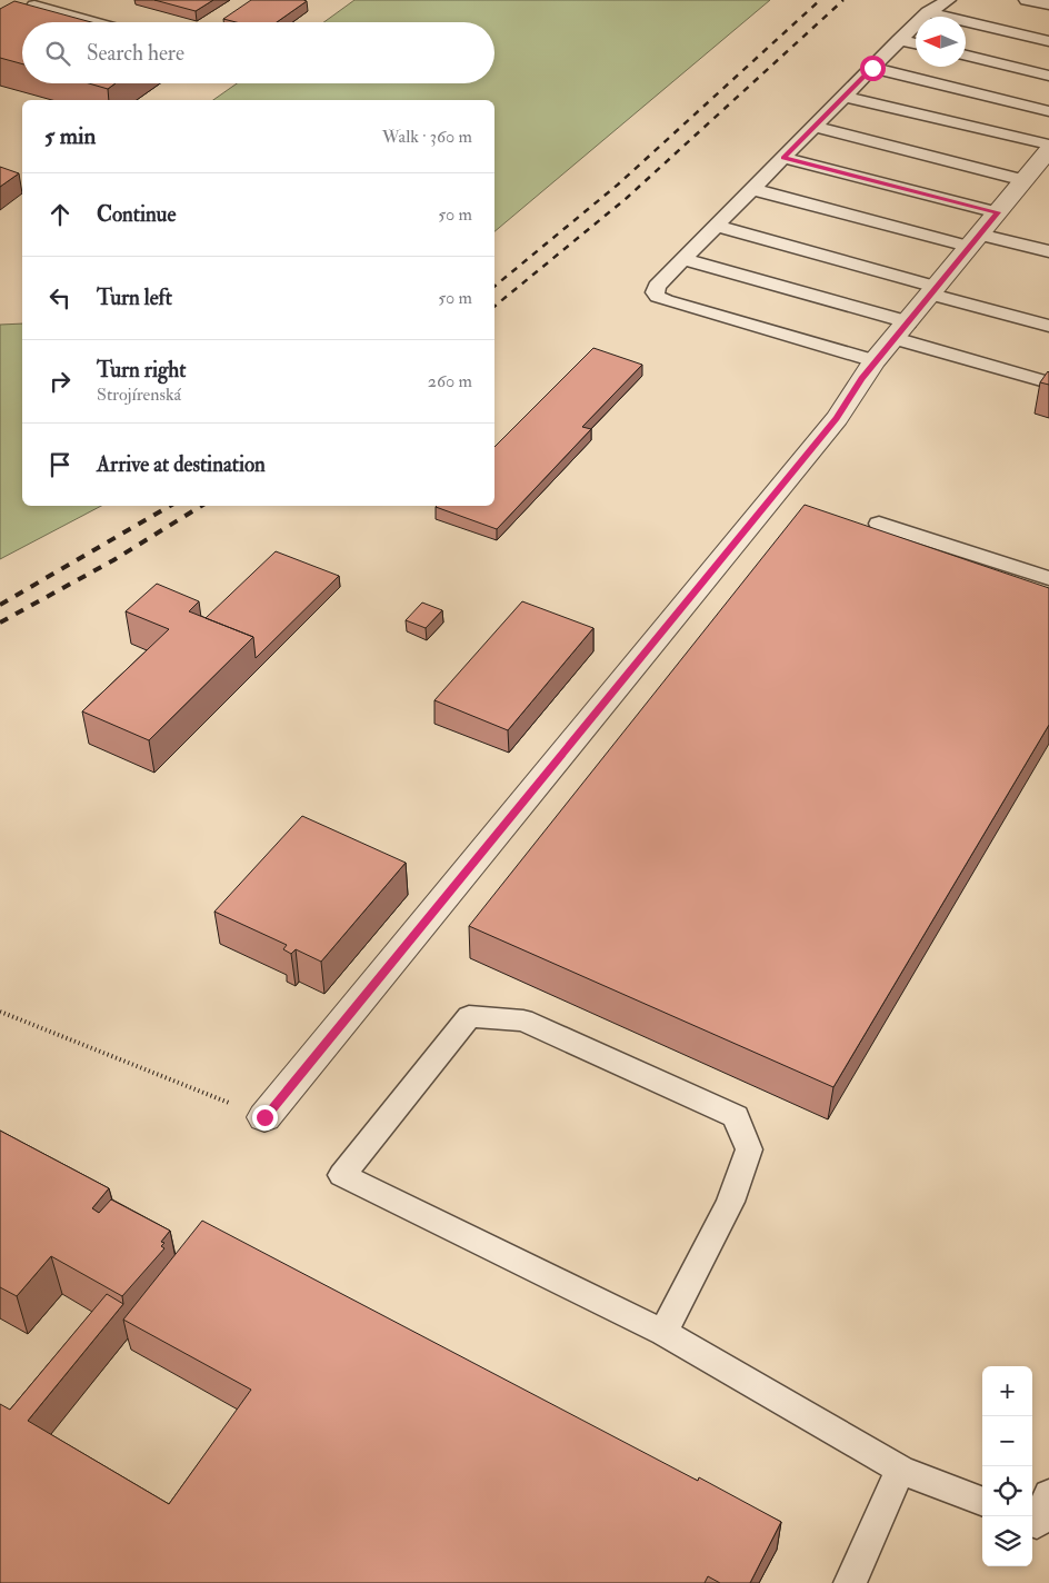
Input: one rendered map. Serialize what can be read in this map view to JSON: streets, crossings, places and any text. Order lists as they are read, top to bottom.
{
  "north": "left",
  "page": {
    "search": "Search here",
    "heading": ["5 min", "Walk · 360 m"],
    "list": [
      ["Continue", "50 m"],
      ["Turn left", "50 m"],
      ["Turn right", "Strojírenská", "260 m"],
      "Arrive at destination"
    ],
    "map_buttons": ["+", "−"]
  }
}
